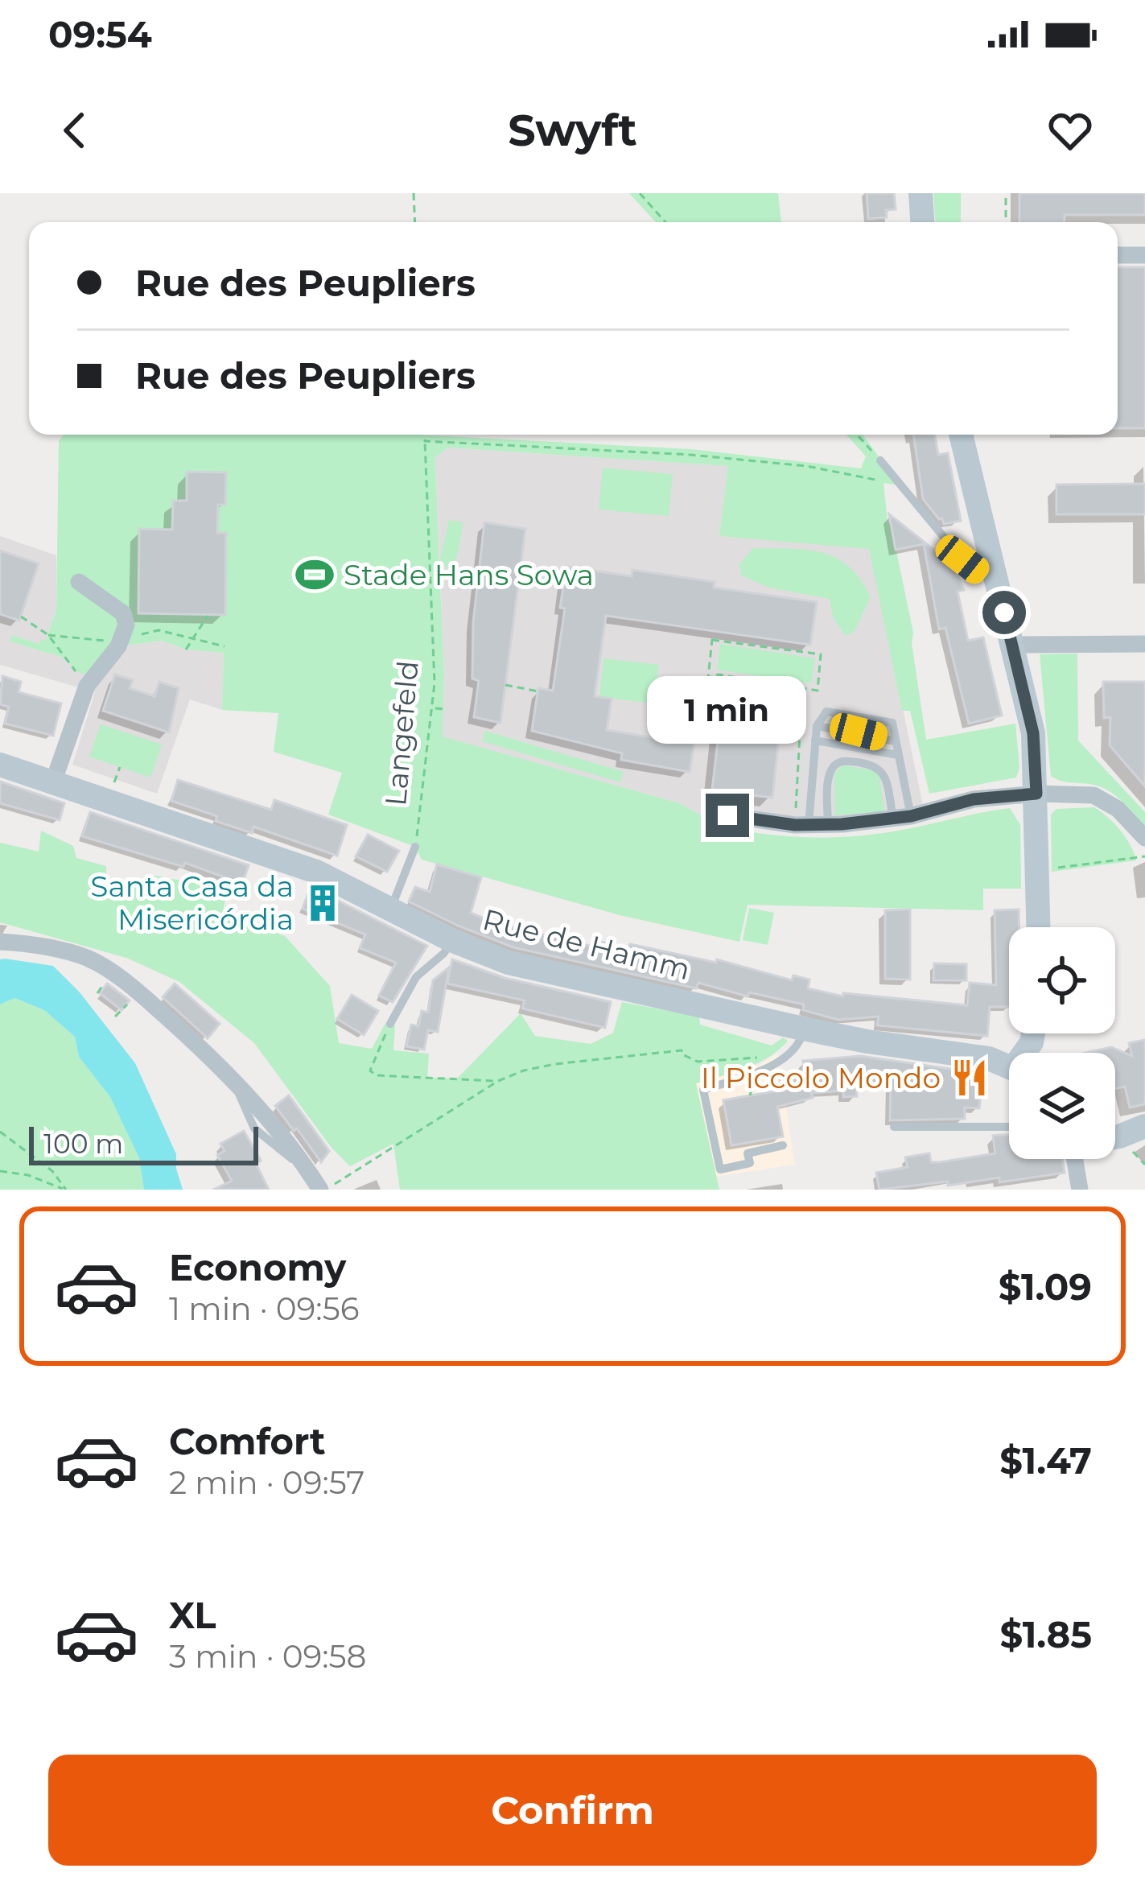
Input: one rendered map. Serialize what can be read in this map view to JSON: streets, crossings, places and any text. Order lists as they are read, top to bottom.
{
  "streets": {
    "main road": ["Rue de Hamm"],
    "lane": ["Langefeld"]
  },
  "crossings": [
    ["Langefeld", "Rue de Hamm"]
  ],
  "places": {
    "sports": ["Stade Hans Sowa"],
    "building": ["Santa Casa da Misericórdia"],
    "restaurant": ["Il Piccolo Mondo"]
  },
  "scale_bar": "100 m",
  "page": {
    "status": "09:54",
    "header": "Swyft",
    "banner": ["Rue des Peupliers", "Rue des Peupliers"],
    "bubble": "1 min",
    "scale": "100 m",
    "list": [
      {
        "name": "Economy",
        "note": "1 min · 09:56",
        "value": "$1.09"
      },
      {
        "name": "Comfort",
        "note": "2 min · 09:57",
        "value": "$1.47"
      },
      {
        "name": "XL",
        "note": "3 min · 09:58",
        "value": "$1.85"
      }
    ],
    "buttons": "Confirm"
  }
}
